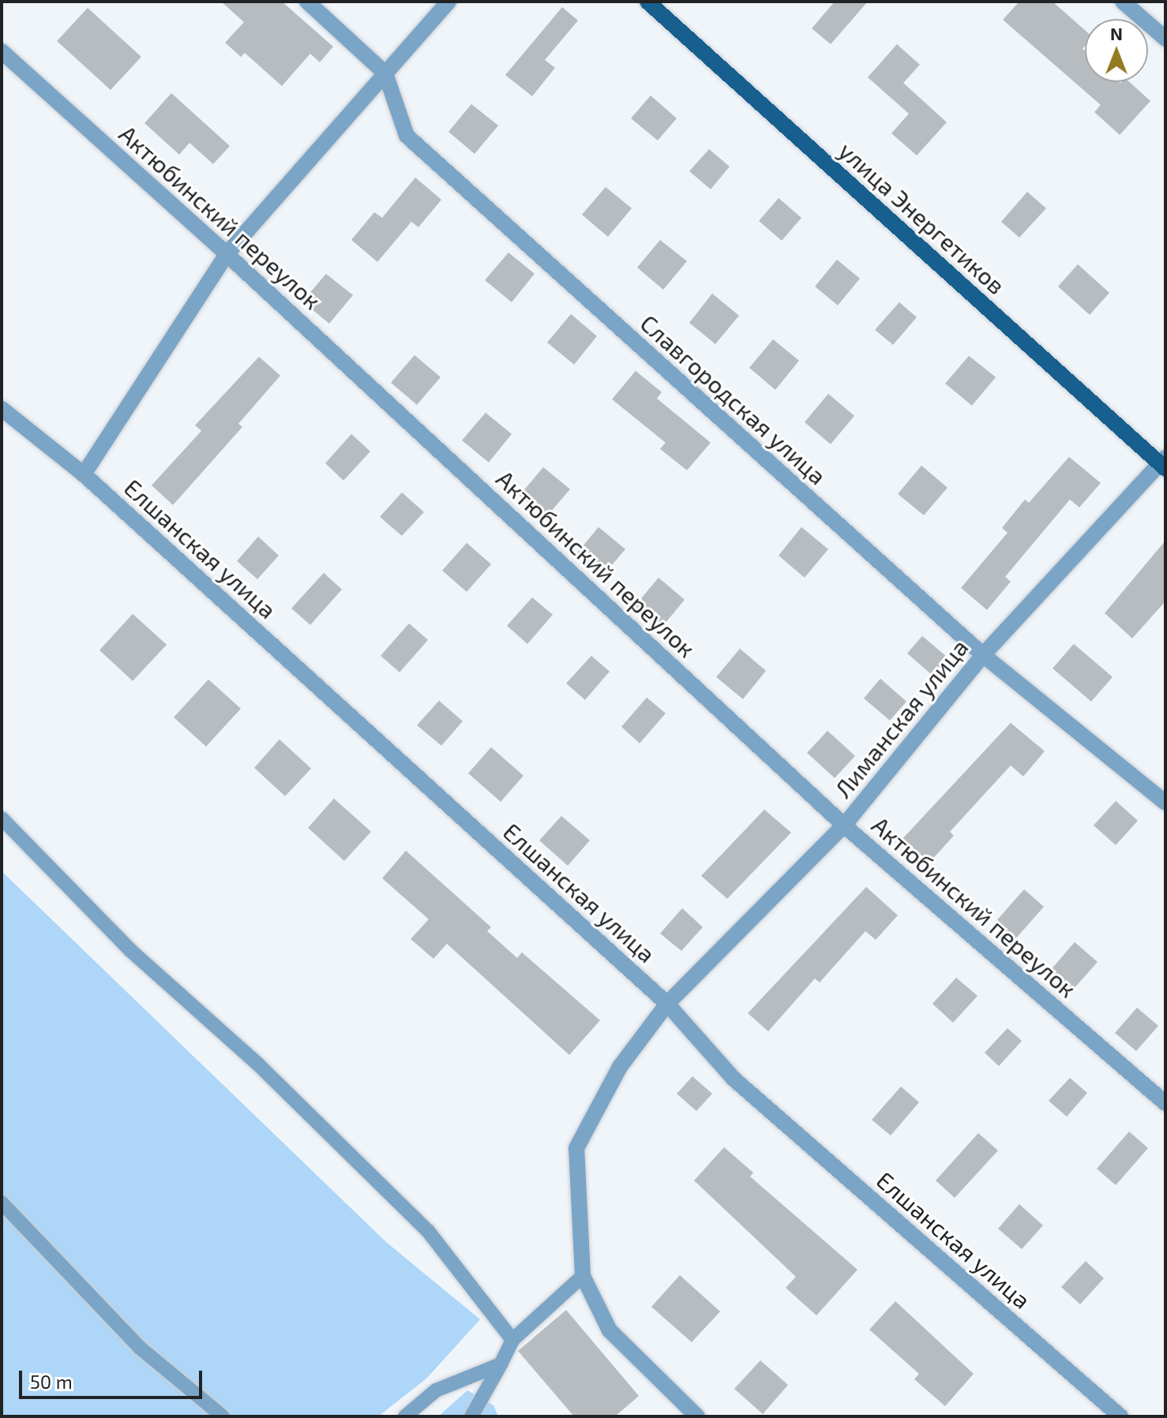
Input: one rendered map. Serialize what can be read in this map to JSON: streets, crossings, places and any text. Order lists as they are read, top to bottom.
{
  "streets": {
    "main road": ["улица Энергетиков"],
    "street": [
      "Актюбинский переулок",
      "Славгородская улица",
      "Елшанская улица",
      "Лиманская улица"
    ]
  },
  "crossings": [
    ["Актюбинский переулок", "Лиманская улица"],
    ["улица Энергетиков", "Лиманская улица"],
    ["Славгородская улица", "Лиманская улица"],
    ["Елшанская улица", "Лиманская улица"]
  ],
  "scale_bar": "50 m",
  "north": "top"
}
